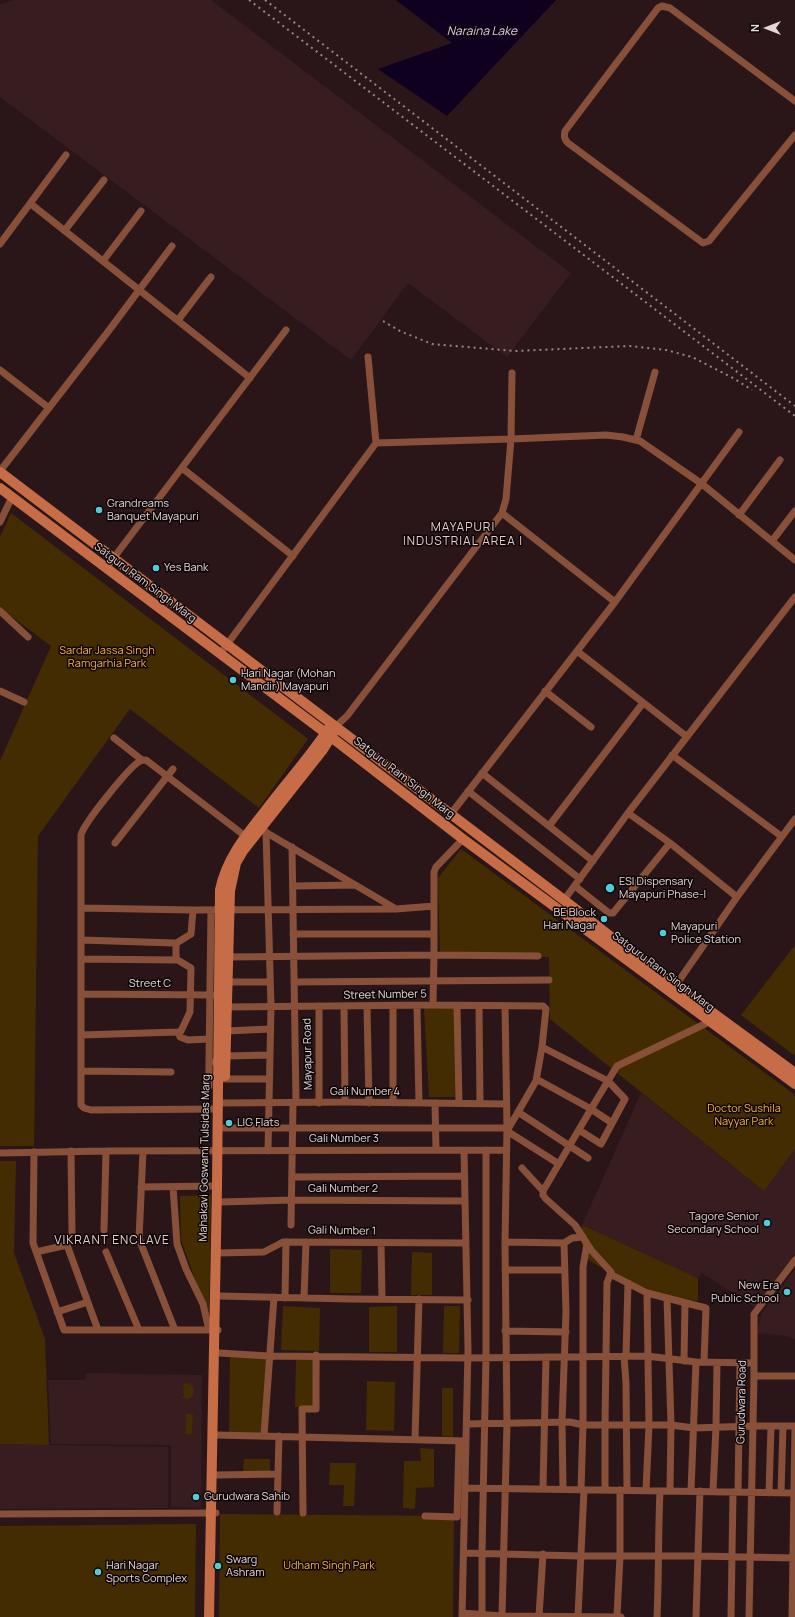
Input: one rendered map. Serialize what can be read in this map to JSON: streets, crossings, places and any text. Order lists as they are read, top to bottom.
{
  "streets": {
    "main road": ["Satguru Ram Singh Marg", "Mahakavi Goswami Tulsidas Marg"],
    "street": [
      "Street C",
      "Street Number 5",
      "Mayapur Road",
      "Gali Number 4",
      "Gali Number 3",
      "Gali Number 2",
      "Gali Number 1",
      "Gurudwara Road"
    ]
  },
  "crossings": [
    ["Satguru Ram Singh Marg", "Mahakavi Goswami Tulsidas Marg"],
    ["Street C", "Mahakavi Goswami Tulsidas Marg"],
    ["Street Number 5", "Mayapur Road"],
    ["Street Number 5", "Mahakavi Goswami Tulsidas Marg"],
    ["Mayapur Road", "Gali Number 4"],
    ["Gali Number 4", "Mahakavi Goswami Tulsidas Marg"],
    ["Gali Number 3", "Mahakavi Goswami Tulsidas Marg"],
    ["Mahakavi Goswami Tulsidas Marg", "Gali Number 2"],
    ["Mahakavi Goswami Tulsidas Marg", "Gali Number 1"]
  ],
  "districts": ["MAYAPURI INDUSTRIAL AREA I", "VIKRANT ENCLAVE"],
  "water": ["Naraina Lake"],
  "parks": ["Sardar Jassa Singh Ramgarhia Park", "Doctor Sushila Nayyar Park", "Udham Singh Park"],
  "places": [
    "Grandreams Banquet Mayapuri",
    "Yes Bank",
    "Hari Nagar (Mohan Mandir) Mayapuri",
    "ESI Dispensary Mayapuri Phase-I",
    "BE Block Hari Nagar",
    "Mayapuri Police Station",
    "LIG Flats",
    "Tagore Senior Secondary School",
    "New Era Public School",
    "Gurudwara Sahib",
    "Swarg Ashram",
    "Hari Nagar Sports Complex"
  ],
  "north": "left"
}
